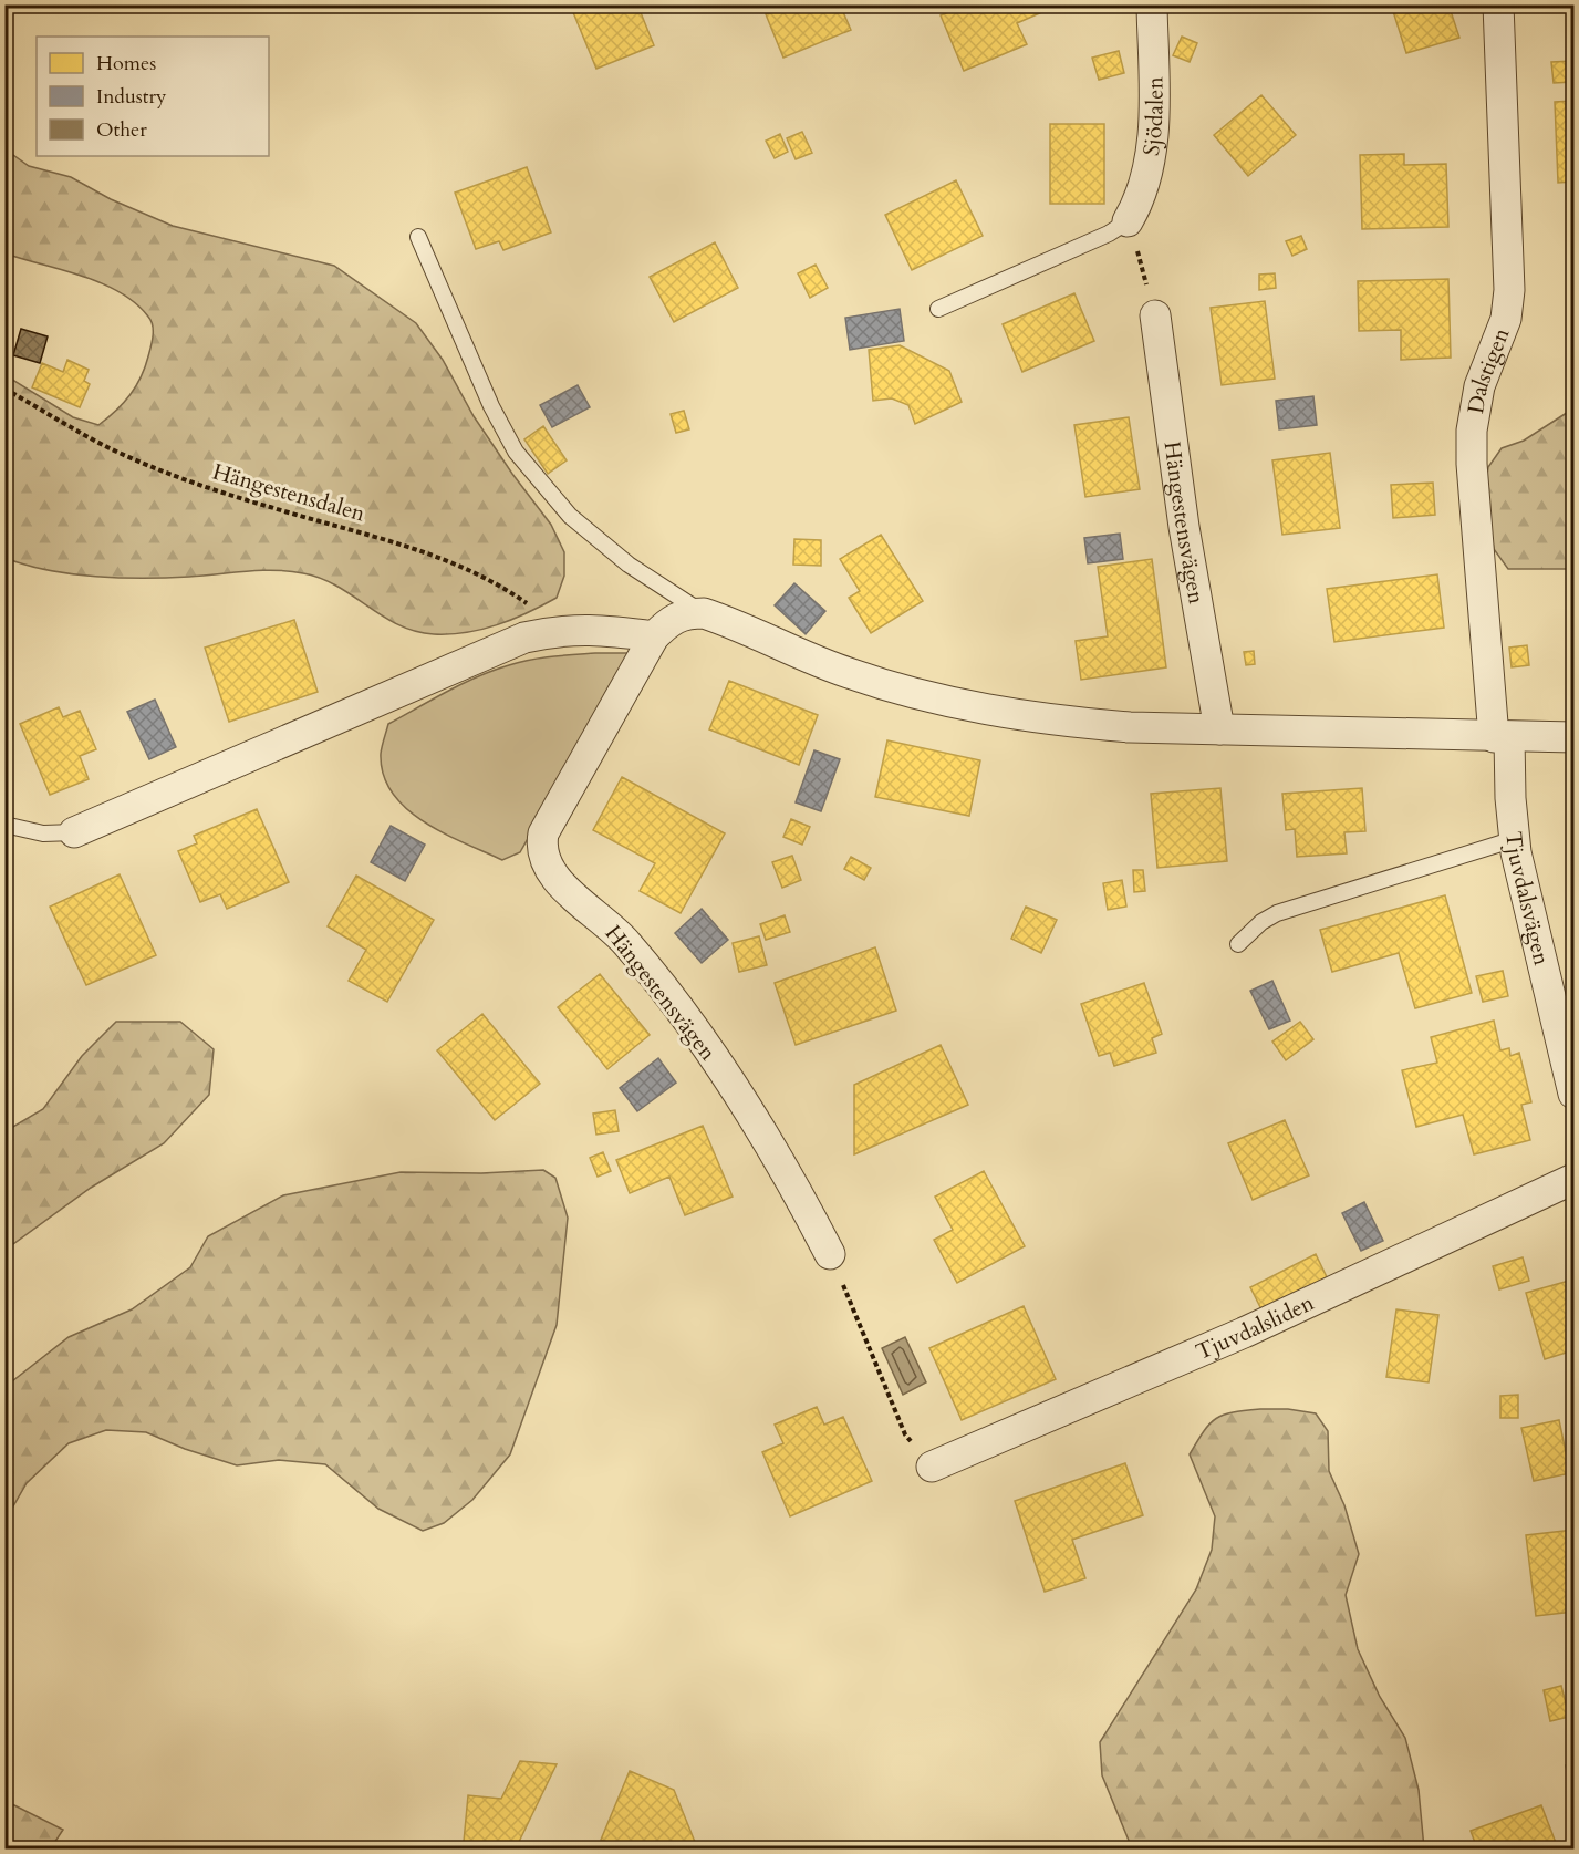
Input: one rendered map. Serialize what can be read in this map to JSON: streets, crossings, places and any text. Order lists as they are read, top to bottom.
{
  "streets": {
    "street": [
      "Sjödalen",
      "Dalstigen",
      "Hängestensvägen",
      "Tjuvdalsvägen",
      "Tjuvdalsliden"
    ],
    "path": ["Hängestensdalen"]
  },
  "crossings": [
    ["Dalstigen", "Tjuvdalsvägen"]
  ],
  "legend": ["Homes", "Industry", "Other"]
}
